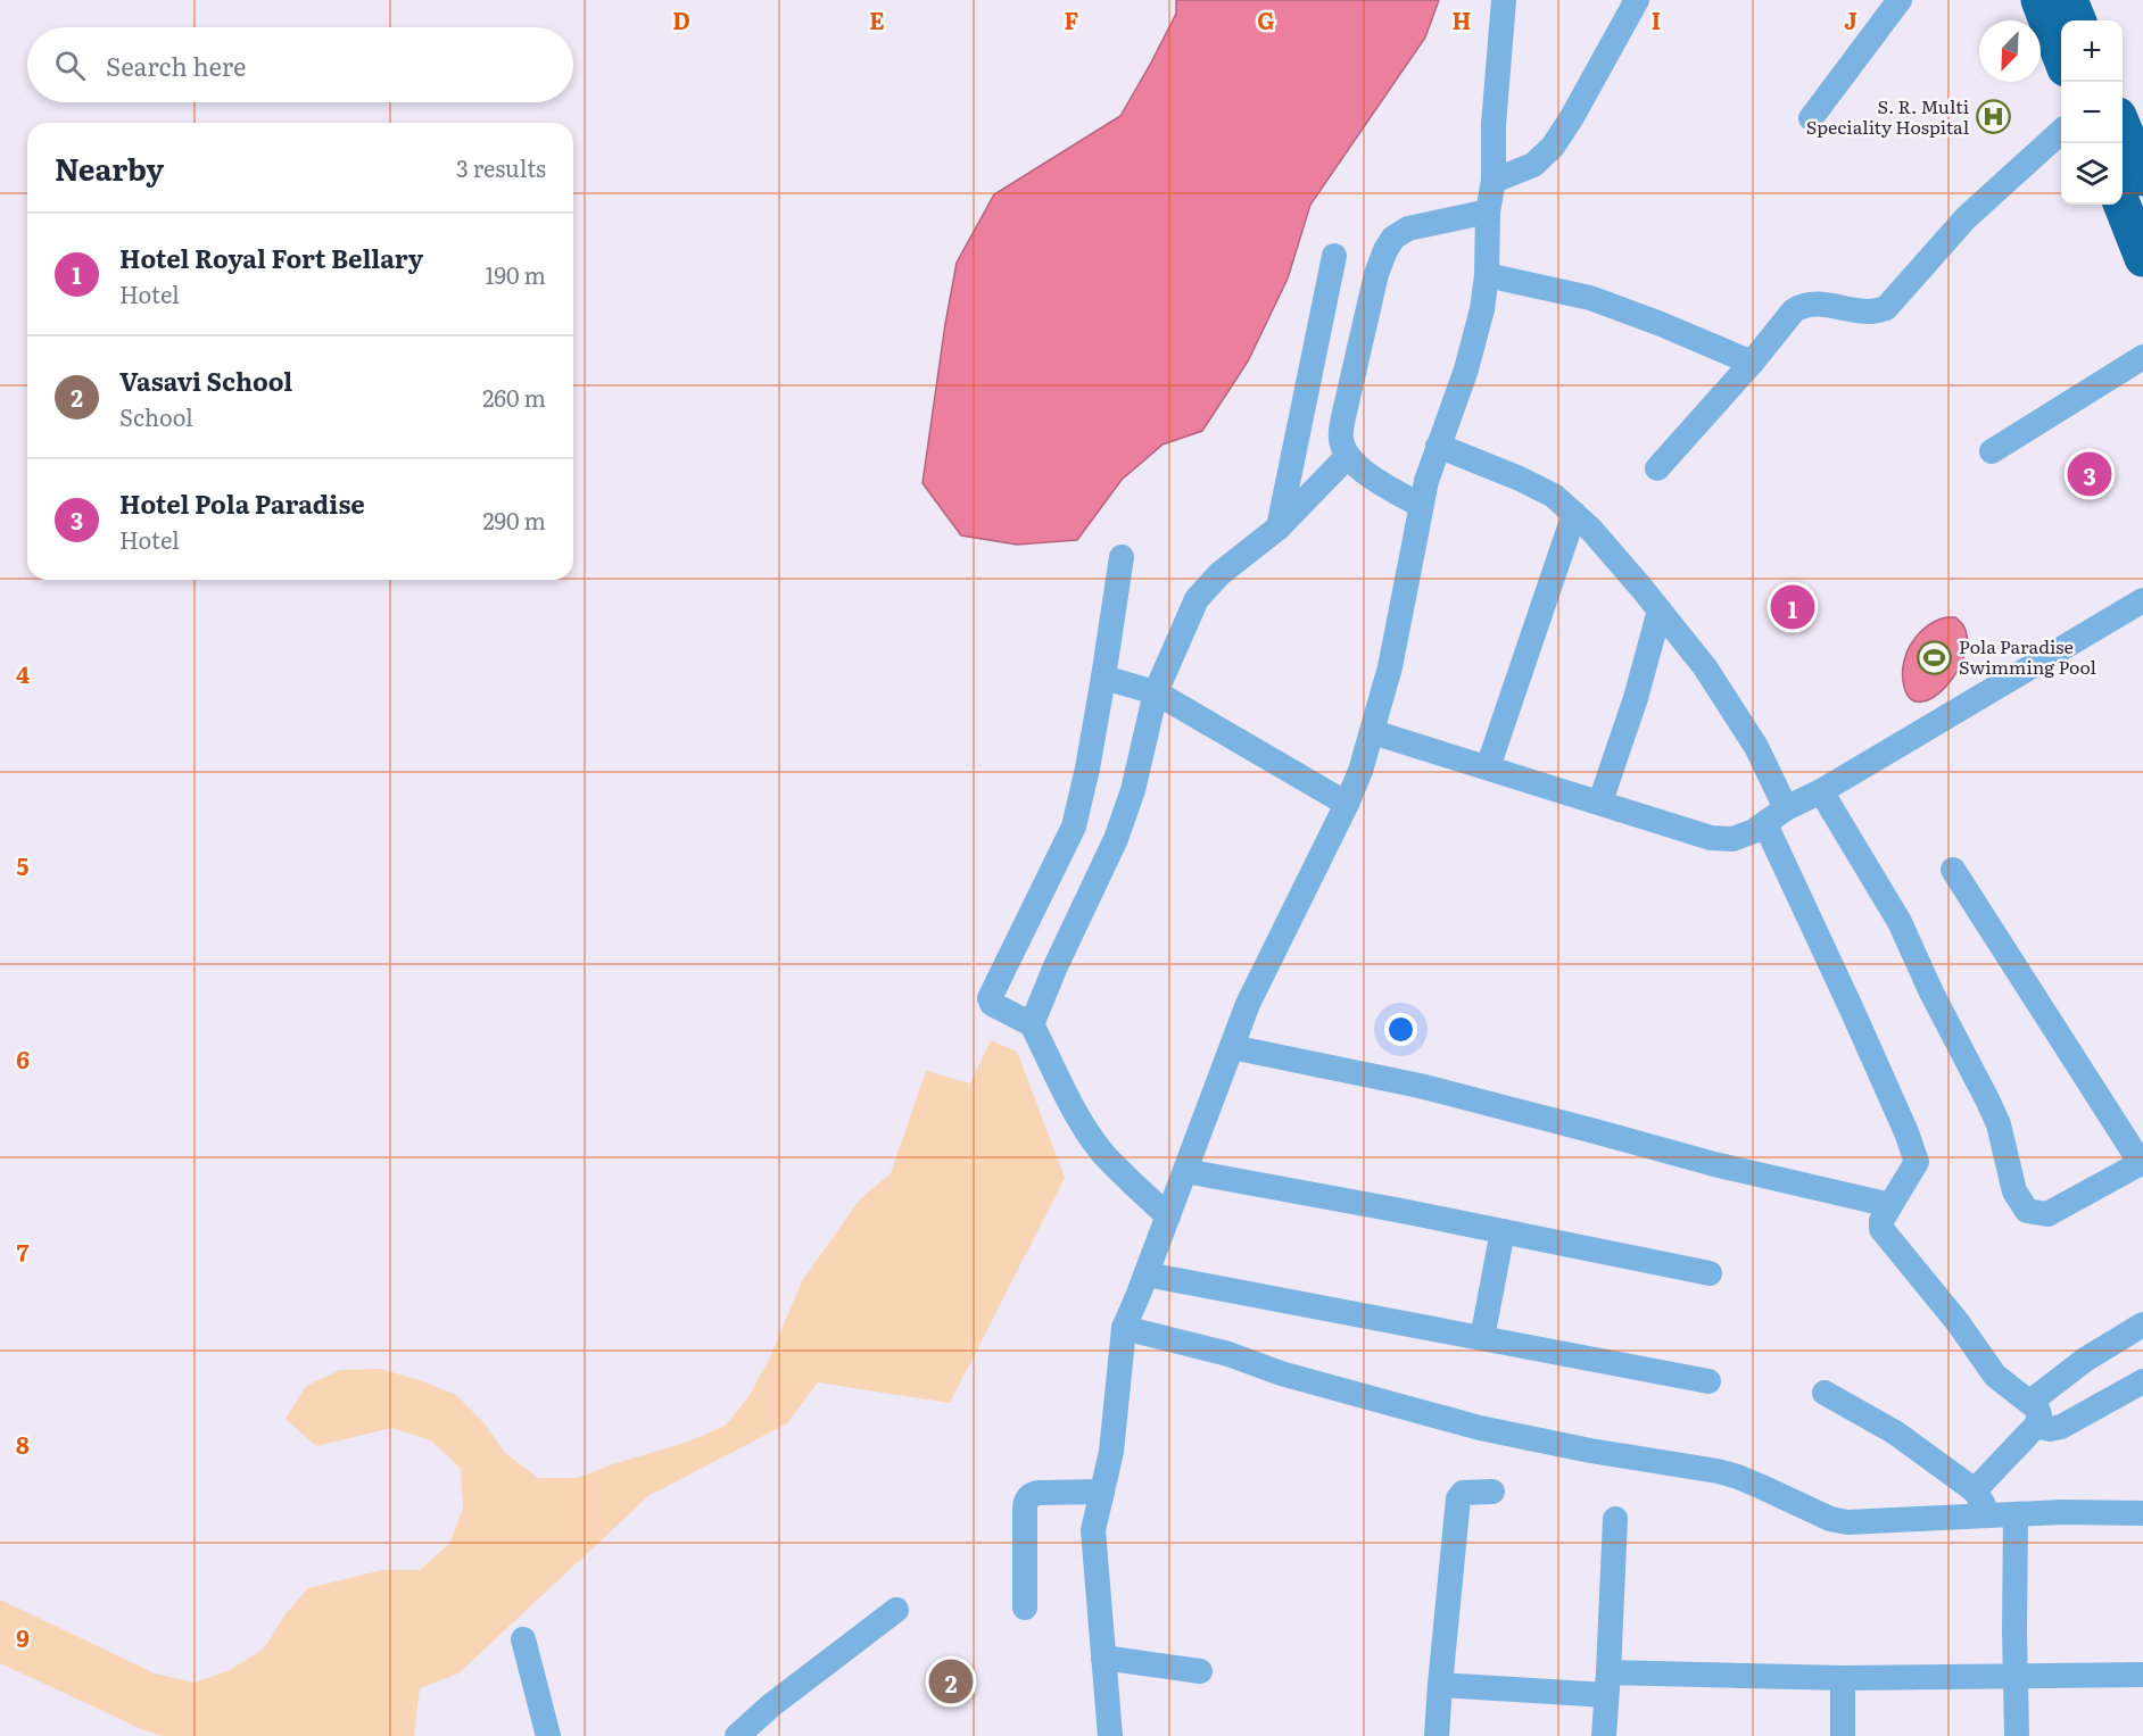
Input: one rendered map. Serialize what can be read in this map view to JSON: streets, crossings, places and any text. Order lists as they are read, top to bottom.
{
  "places": {
    "hospital": ["S. R. Multi Speciality Hospital"],
    "sports": ["Pola Paradise Swimming Pool"]
  },
  "north": "bottom left",
  "page": {
    "map_buttons": ["+", "−"],
    "search": "Search here",
    "heading": ["Nearby", "3 results"],
    "list": [
      {
        "mark": "1",
        "name": "Hotel Royal Fort Bellary",
        "note": "Hotel",
        "value": "190 m"
      },
      {
        "mark": "2",
        "name": "Vasavi School",
        "note": "School",
        "value": "260 m"
      },
      {
        "mark": "3",
        "name": "Hotel Pola Paradise",
        "note": "Hotel",
        "value": "290 m"
      }
    ],
    "pins": ["3", "1", "2"]
  },
  "grid": {
    "columns": [
      "D",
      "E",
      "F",
      "G",
      "H",
      "I",
      "J"
    ],
    "rows": [
      "4",
      "5",
      "6",
      "7",
      "8",
      "9"
    ]
  }
}
